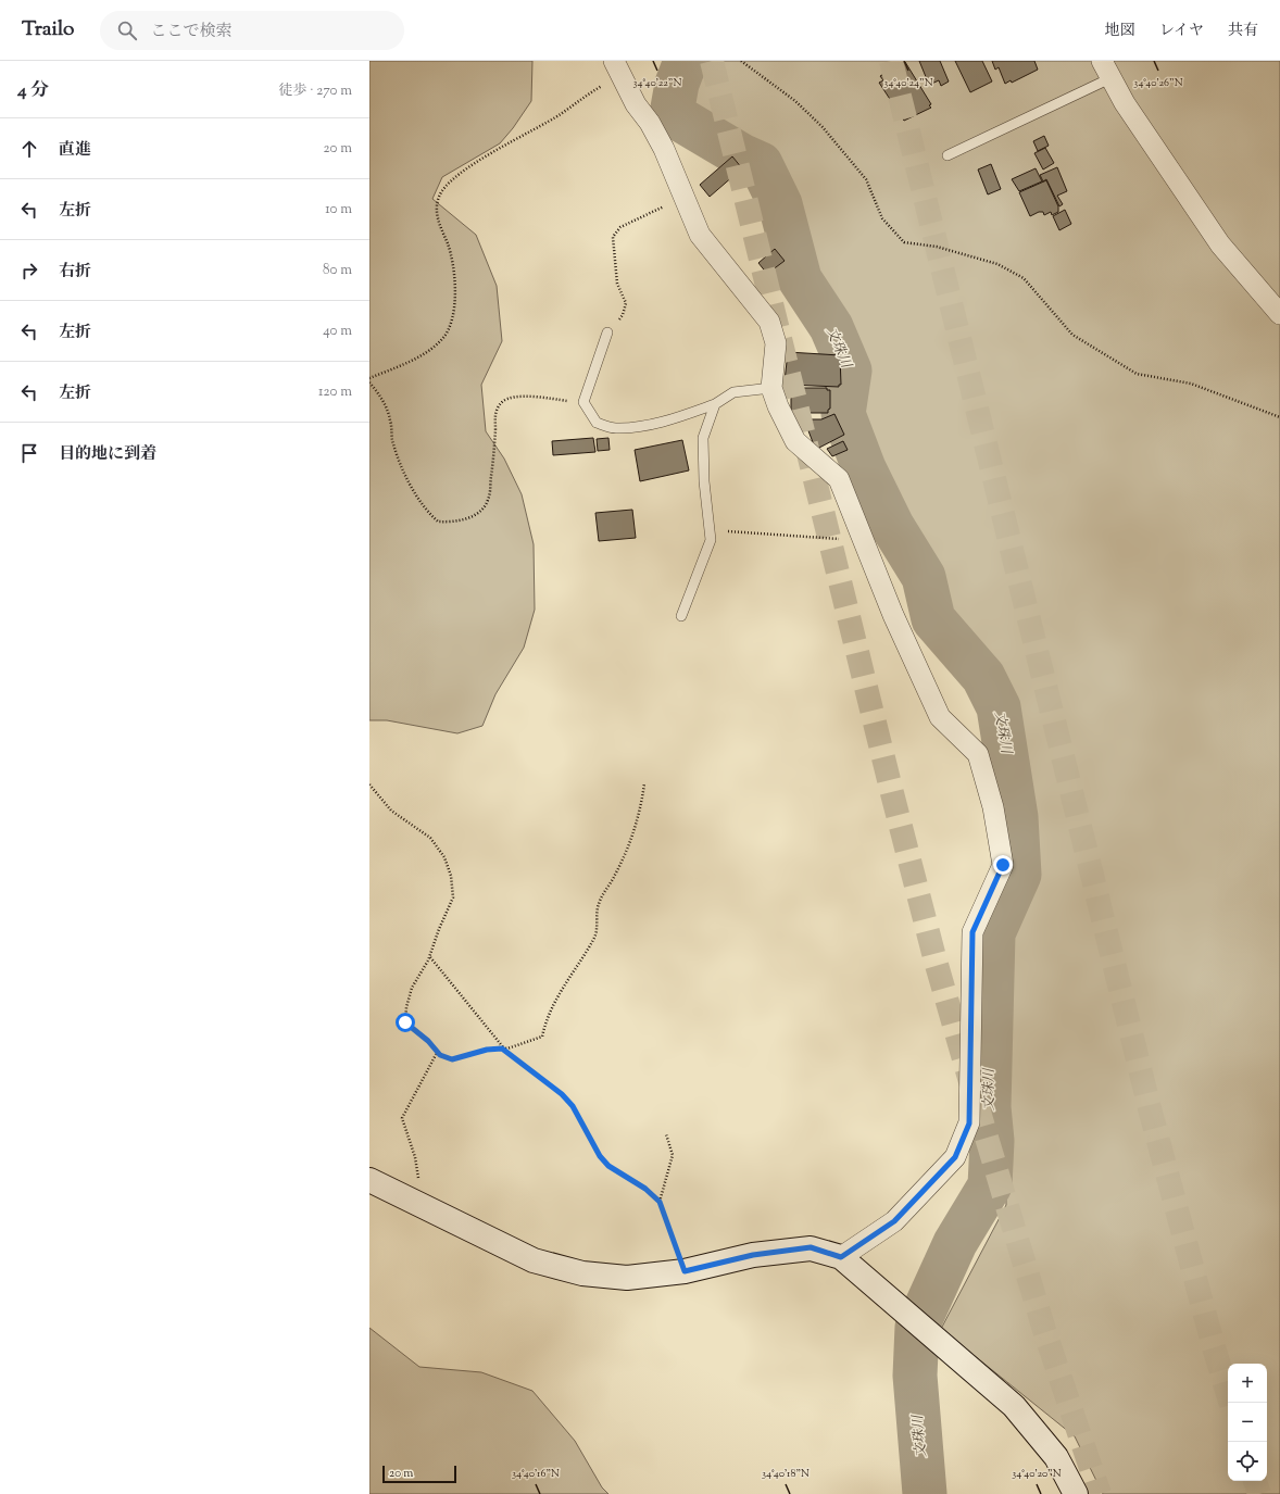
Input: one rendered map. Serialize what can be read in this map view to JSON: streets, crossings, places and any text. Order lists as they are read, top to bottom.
{
  "water": ["文珠川"],
  "scale_bar": "20 m",
  "page": {
    "header": "Trailo",
    "search": "ここで検索",
    "nav": ["地図", "レイヤ", "共有"],
    "heading": ["4 分", "徒歩 · 270 m"],
    "list": [
      ["直進", "20 m"],
      ["左折", "10 m"],
      ["右折", "80 m"],
      ["左折", "40 m"],
      ["左折", "120 m"],
      "目的地に到着"
    ],
    "map_buttons": ["+", "−"],
    "scale": "20 m"
  },
  "coordinates": [
    "34°40'22\"N",
    "34°40'26\"N",
    "34°40'24\"N",
    "34°40'16\"N",
    "34°40'18\"N",
    "34°40'20\"N"
  ]
}
